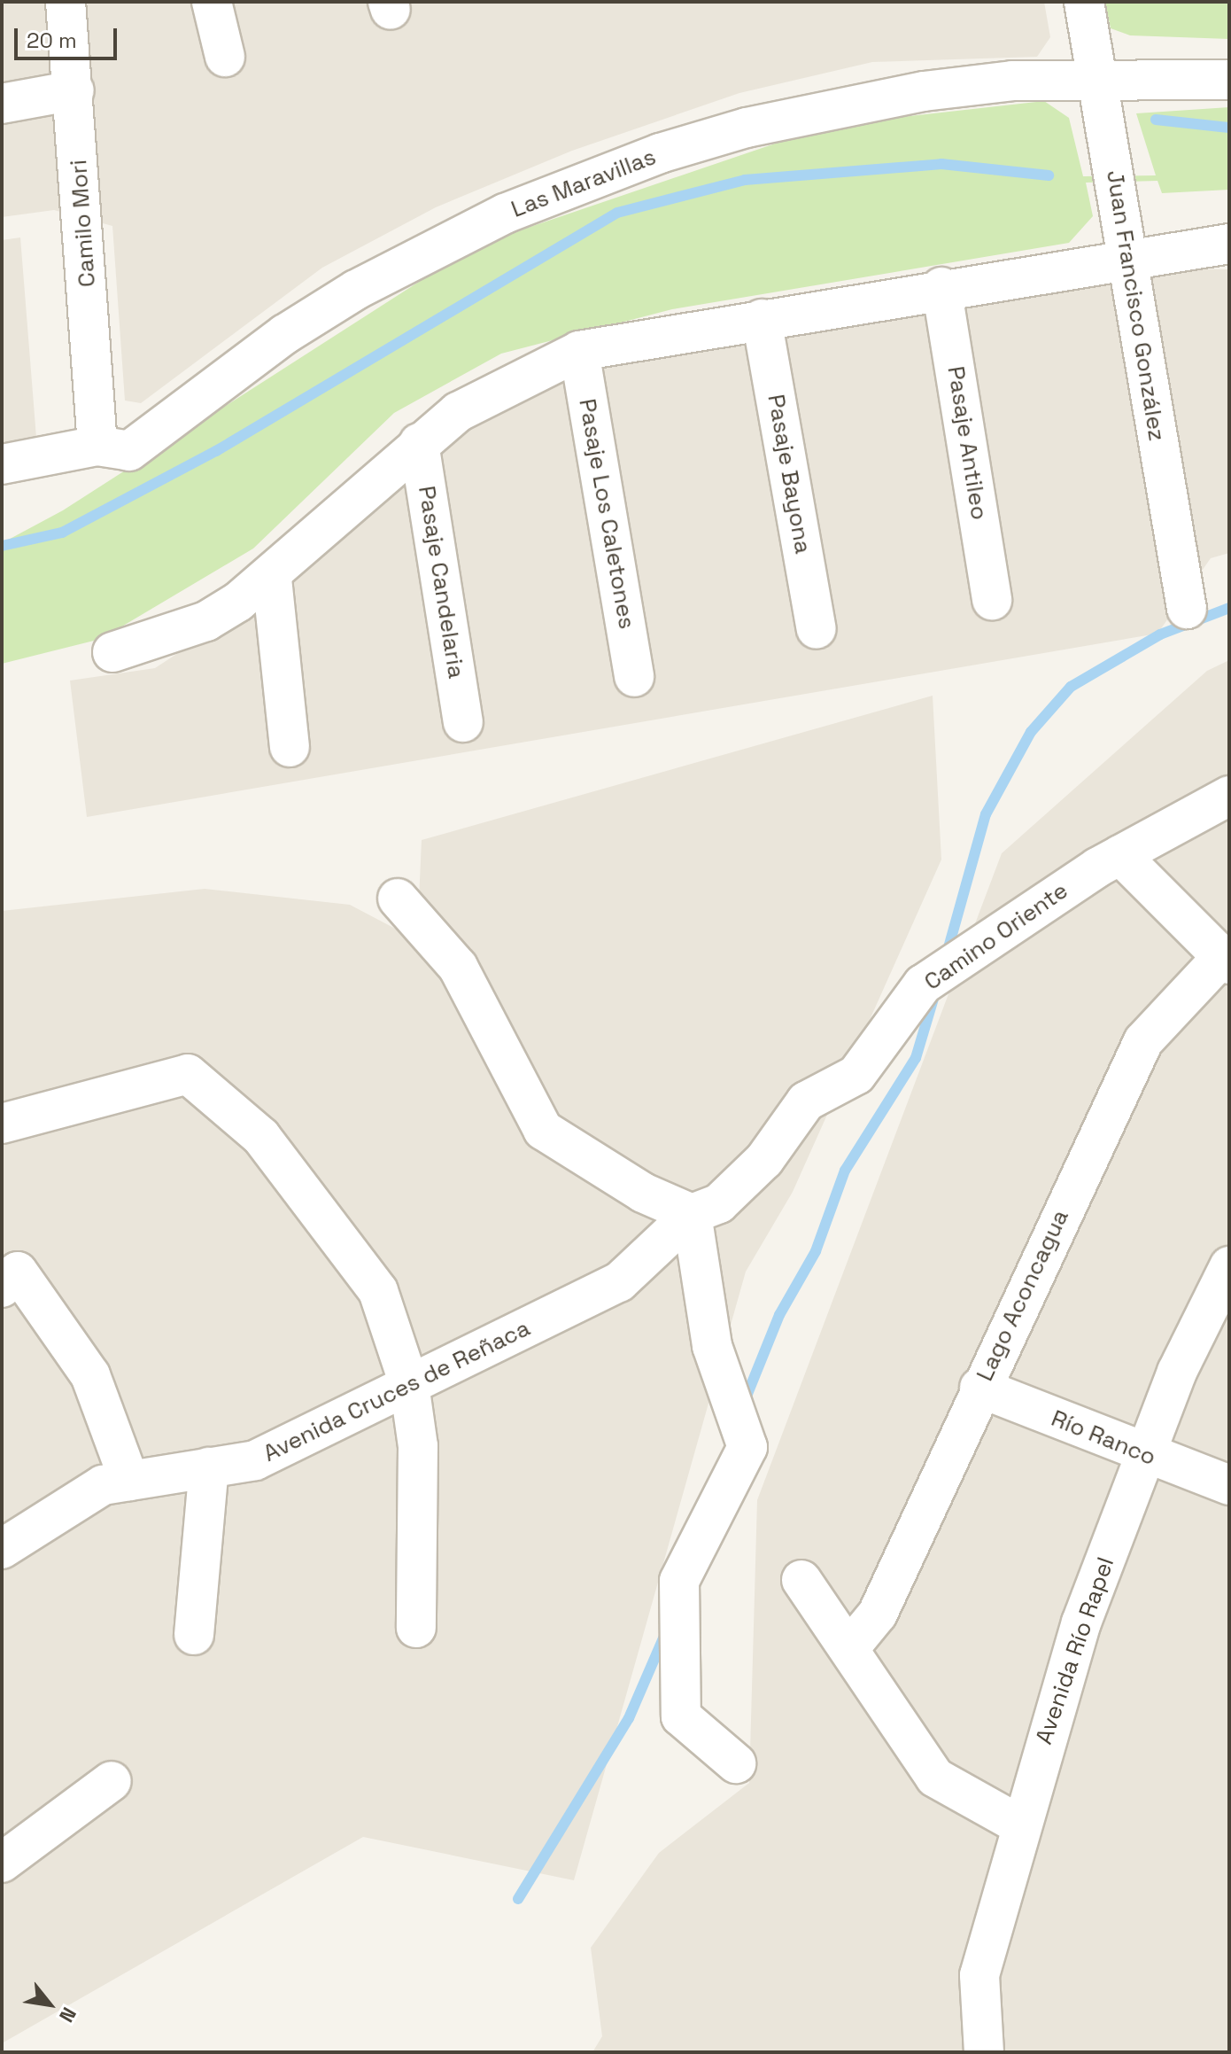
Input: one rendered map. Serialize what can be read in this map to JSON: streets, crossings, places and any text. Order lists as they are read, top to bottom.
{
  "streets": {
    "street": [
      "Las Maravillas",
      "Camilo Mori",
      "Juan Francisco González",
      "Pasaje Antileo",
      "Pasaje Bayona",
      "Pasaje Los Caletones",
      "Pasaje Candelaria",
      "Camino Oriente",
      "Lago Aconcagua",
      "Avenida Cruces de Reñaca",
      "Río Ranco",
      "Avenida Río Rapel"
    ]
  },
  "crossings": [
    ["Las Maravillas", "Camilo Mori"],
    ["Las Maravillas", "Juan Francisco González"],
    ["Camino Oriente", "Avenida Cruces de Reñaca"],
    ["Lago Aconcagua", "Río Ranco"],
    ["Río Ranco", "Avenida Río Rapel"]
  ],
  "scale_bar": "20 m",
  "north": "bottom right"
}
